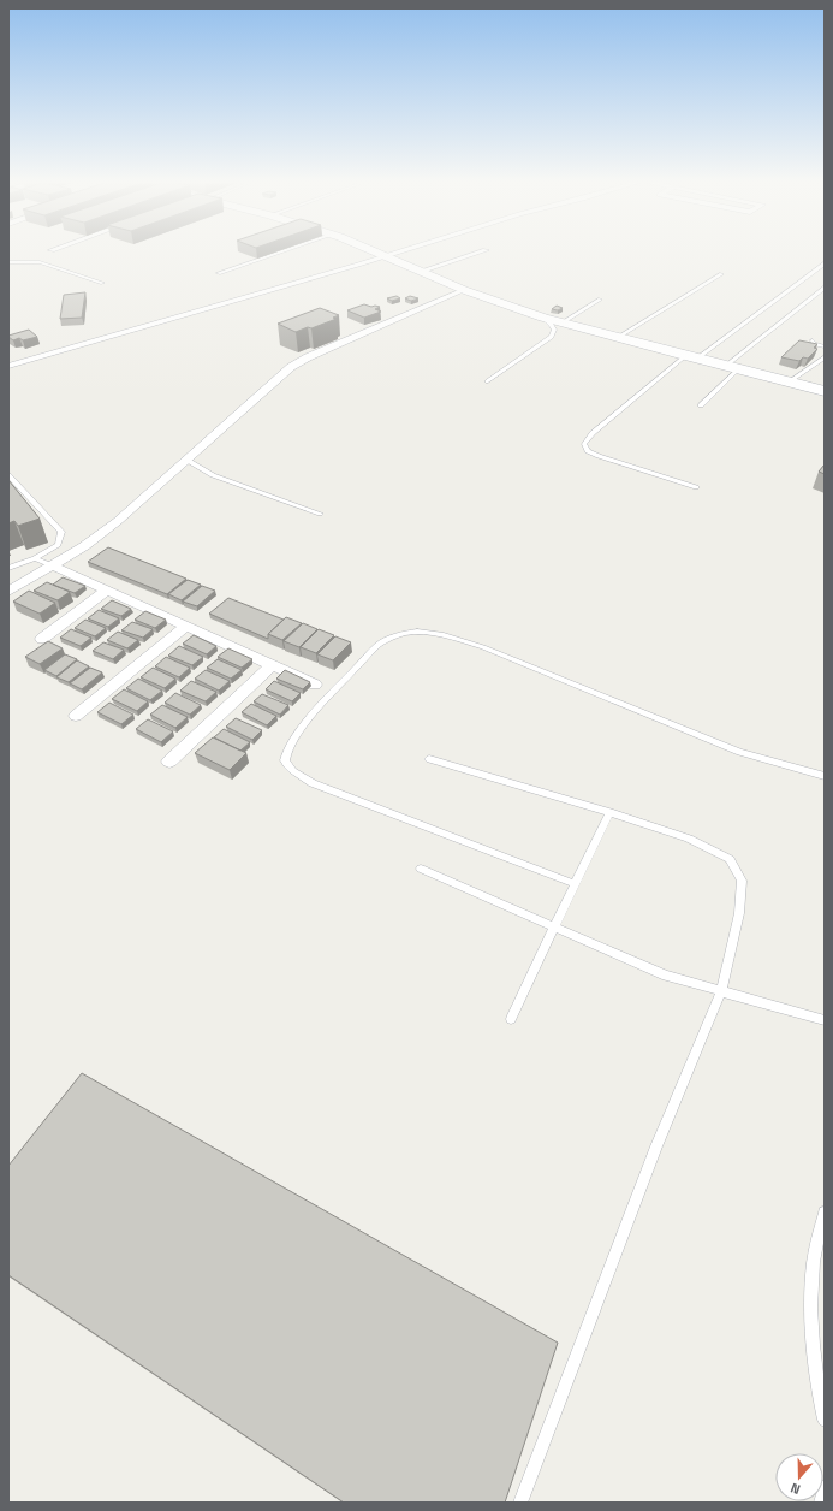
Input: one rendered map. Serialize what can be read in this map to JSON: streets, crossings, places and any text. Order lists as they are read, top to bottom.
{
  "north": "bottom"
}
